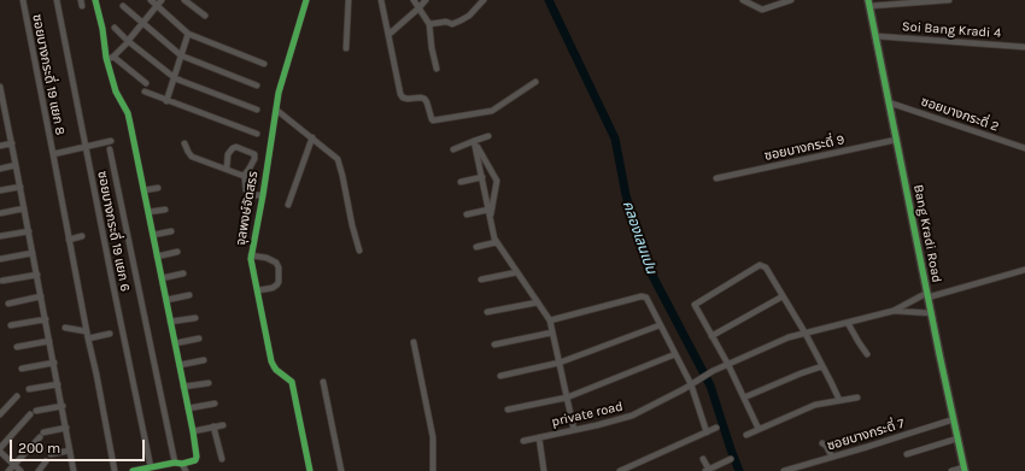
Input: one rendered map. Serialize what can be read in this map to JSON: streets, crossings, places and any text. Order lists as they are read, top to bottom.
{
  "streets": {
    "street": [
      "Soi Bang Kradi 4",
      "ซอยบางกระดี่ 19 แยก 8",
      "ซอยบางกระดี่ 2",
      "ซอยบางกระดี่ 9",
      "จุลพงษ์จัดสรร",
      "ซอยบางกระดี่ 19 แยก 6",
      "Bang Kradi Road",
      "private road",
      "ซอยบางกระดี่ 7"
    ]
  },
  "crossings": [
    ["Soi Bang Kradi 4", "Bang Kradi Road"],
    ["ซอยบางกระดี่ 2", "Bang Kradi Road"],
    ["ซอยบางกระดี่ 9", "Bang Kradi Road"],
    ["Bang Kradi Road", "ซอยบางกระดี่ 7"]
  ],
  "water": ["คลองเลนเปน"],
  "scale_bar": "200 m"
}
